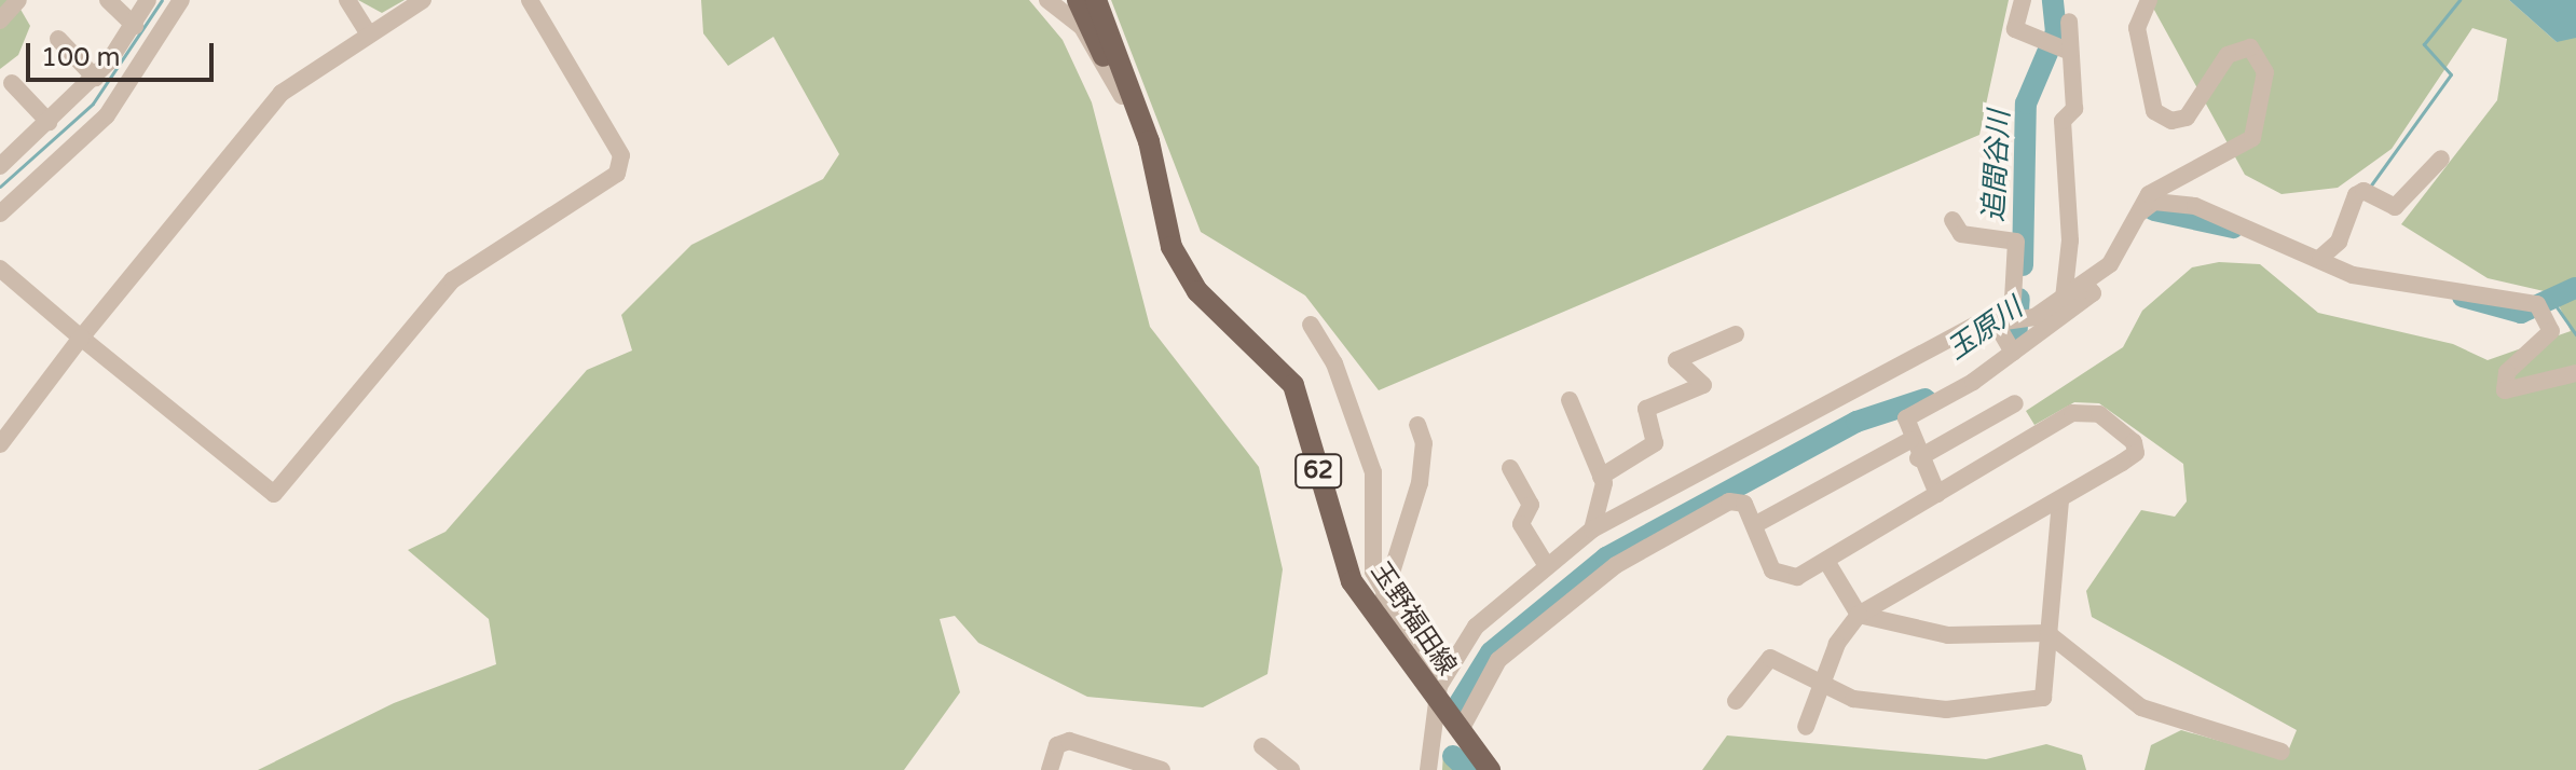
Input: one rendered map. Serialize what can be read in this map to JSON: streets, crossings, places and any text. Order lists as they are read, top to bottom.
{
  "streets": {
    "main road": ["62", "玉野福田線"]
  },
  "water": ["追間谷川", "玉原川"],
  "scale_bar": "100 m"
}
